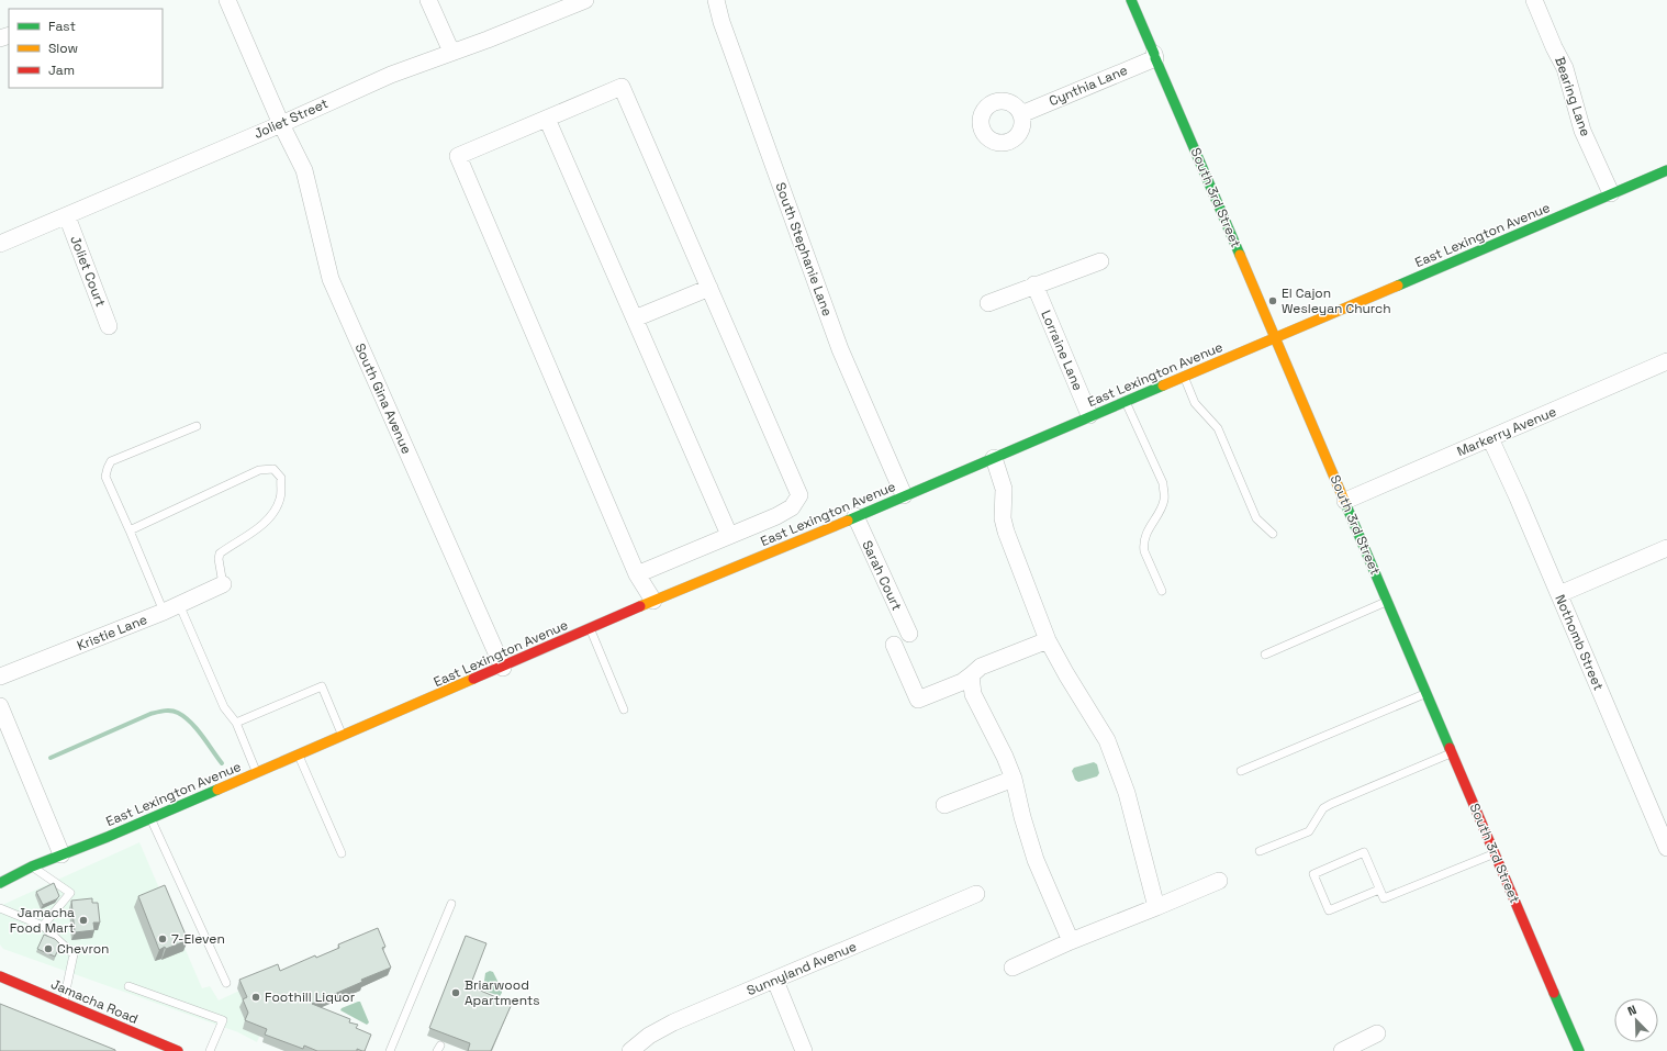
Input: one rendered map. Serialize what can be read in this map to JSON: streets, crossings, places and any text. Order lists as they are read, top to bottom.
{
  "streets": {
    "street": [
      "Cynthia Lane",
      "Bearing Lane",
      "Joliet Street",
      "South 3rd Street",
      "East Lexington Avenue",
      "South Stephanie Lane",
      "Joliet Court",
      "Lorraine Lane",
      "South Gina Avenue",
      "Markerry Avenue",
      "Sarah Court",
      "Kristie Lane",
      "Nothomb Street",
      "Sunnyland Avenue",
      "Jamacha Road"
    ]
  },
  "crossings": [
    ["Cynthia Lane", "South 3rd Street"],
    ["Bearing Lane", "East Lexington Avenue"],
    ["Joliet Street", "Joliet Court"],
    ["Joliet Street", "South Gina Avenue"],
    ["South 3rd Street", "East Lexington Avenue"],
    ["South 3rd Street", "Markerry Avenue"],
    ["East Lexington Avenue", "South Stephanie Lane"],
    ["East Lexington Avenue", "Lorraine Lane"],
    ["East Lexington Avenue", "South Gina Avenue"],
    ["East Lexington Avenue", "Sarah Court"],
    ["Markerry Avenue", "Nothomb Street"]
  ],
  "places": [
    "El Cajon Wesleyan Church",
    "Jamacha Food Mart",
    "7-Eleven",
    "Chevron",
    "Briarwood Apartments",
    "Foothill Liquor"
  ],
  "legend": ["Fast", "Slow", "Jam"],
  "north": "top left"
}
